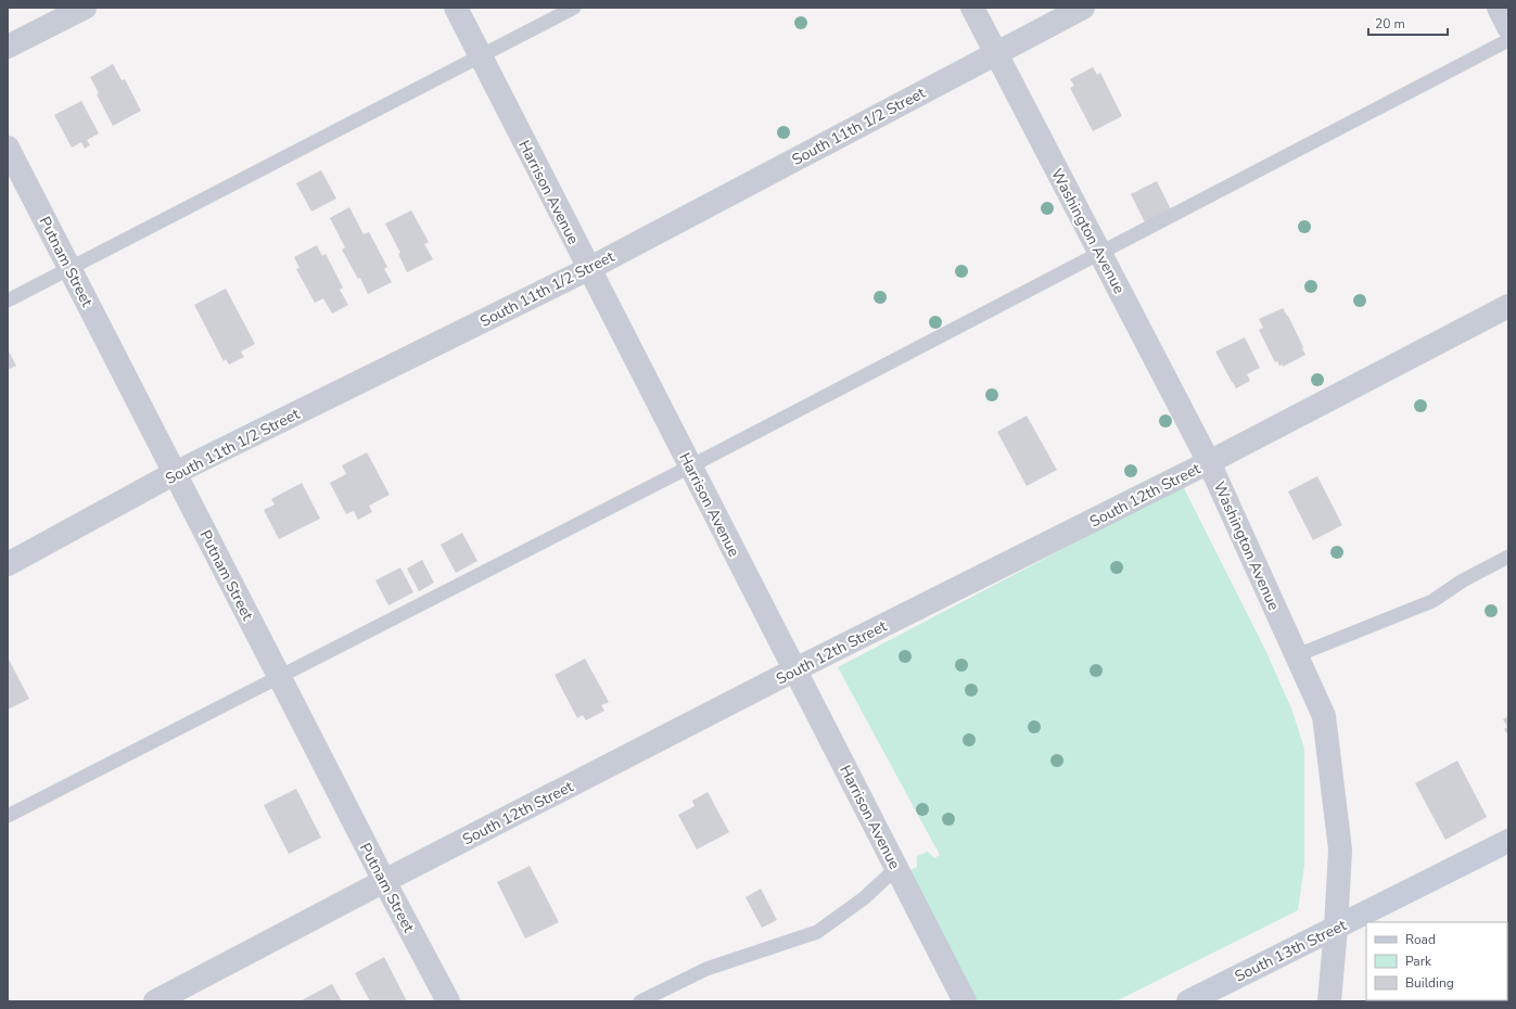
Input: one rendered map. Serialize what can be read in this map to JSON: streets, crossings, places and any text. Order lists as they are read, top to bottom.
{
  "streets": {
    "main road": ["South 13th Street"],
    "street": [
      "South 11th 1/2 Street",
      "Harrison Avenue",
      "Washington Avenue",
      "Putnam Street",
      "South 12th Street"
    ]
  },
  "crossings": [
    ["South 11th 1/2 Street", "Harrison Avenue"],
    ["South 11th 1/2 Street", "Washington Avenue"],
    ["South 11th 1/2 Street", "Putnam Street"],
    ["Harrison Avenue", "South 12th Street"],
    ["Washington Avenue", "South 12th Street"],
    ["Washington Avenue", "South 13th Street"],
    ["Putnam Street", "South 12th Street"]
  ],
  "legend": ["Road", "Park", "Building"],
  "scale_bar": "20 m"
}
